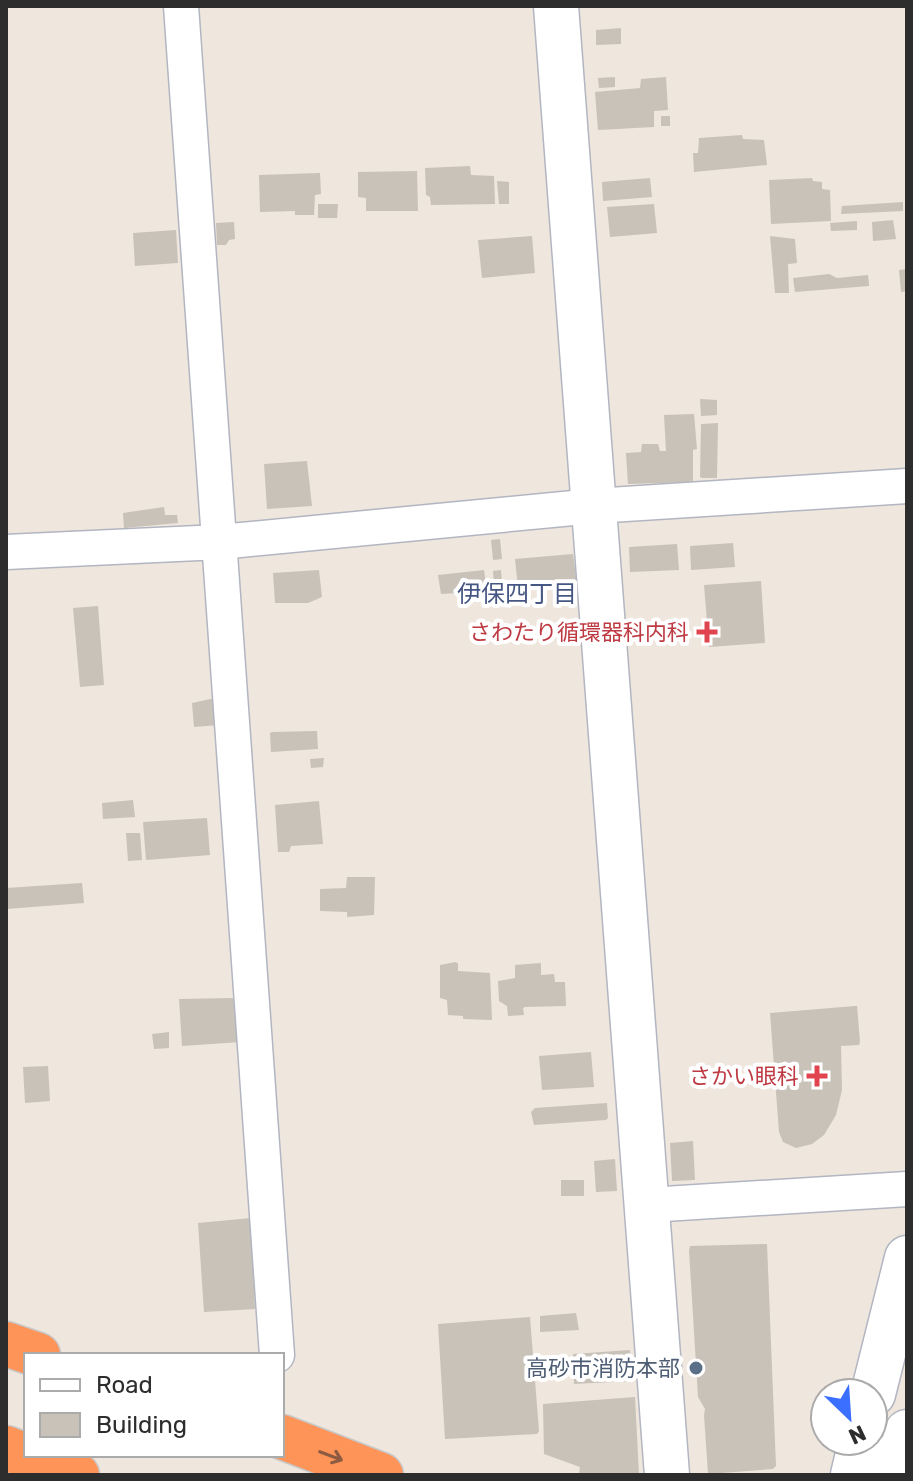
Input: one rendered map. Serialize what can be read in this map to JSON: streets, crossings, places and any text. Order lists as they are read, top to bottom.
{
  "districts": ["伊保四丁目"],
  "places": {
    "health": ["さわたり循環器科内科", "さかい眼科"],
    "other": ["高砂市消防本部"]
  },
  "legend": ["Road", "Building"],
  "north": "bottom right"
}
